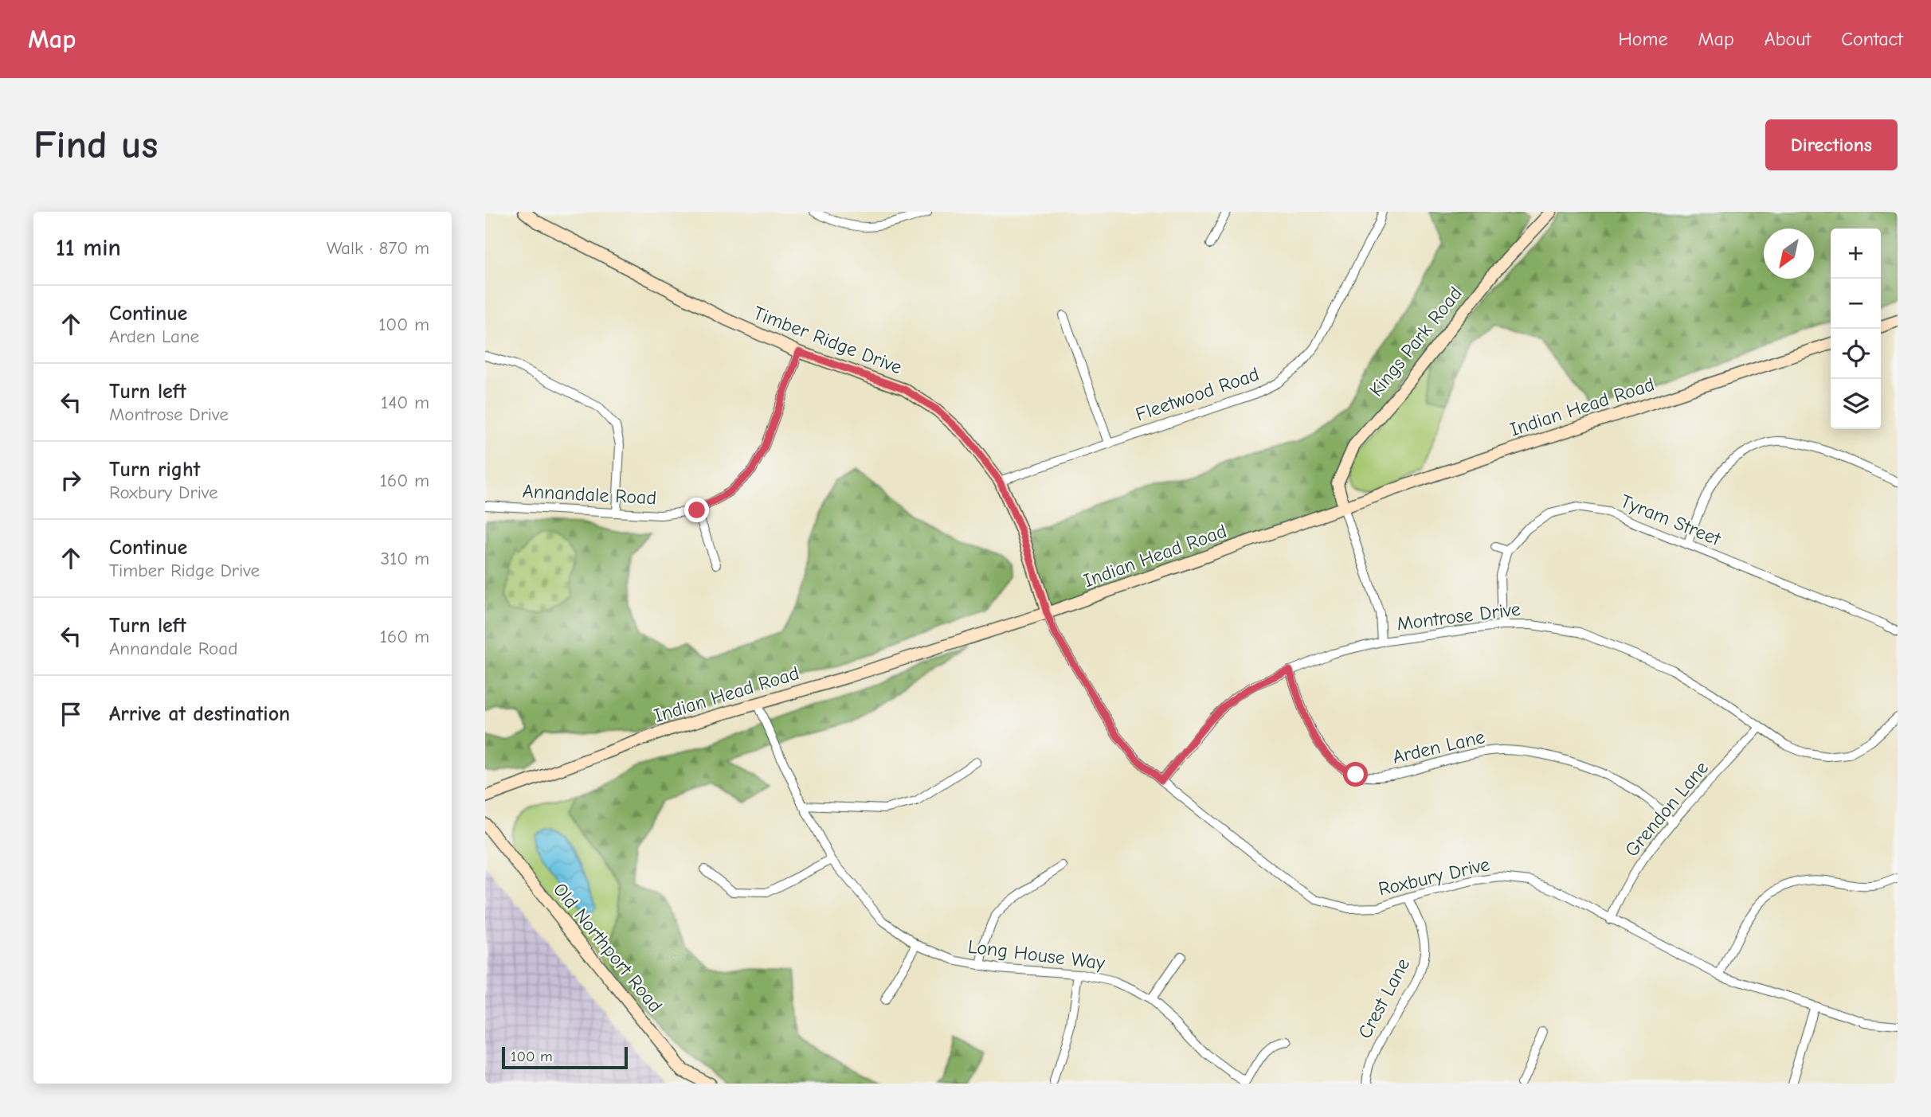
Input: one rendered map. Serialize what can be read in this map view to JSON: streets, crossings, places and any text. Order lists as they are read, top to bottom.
{
  "streets": {
    "main road": [
      "Timber Ridge Drive",
      "Kings Park Road",
      "Indian Head Road",
      "Old Northport Road"
    ],
    "street": [
      "Fleetwood Road",
      "Annandale Road",
      "Tyram Street",
      "Montrose Drive",
      "Arden Lane",
      "Grendon Lane",
      "Roxbury Drive",
      "Long House Way",
      "Crest Lane"
    ]
  },
  "crossings": [
    ["Timber Ridge Drive", "Fleetwood Road"],
    ["Timber Ridge Drive", "Indian Head Road"],
    ["Timber Ridge Drive", "Annandale Road"],
    ["Timber Ridge Drive", "Roxbury Drive"],
    ["Kings Park Road", "Indian Head Road"],
    ["Indian Head Road", "Roxbury Drive"],
    ["Indian Head Road", "Long House Way"],
    ["Tyram Street", "Montrose Drive"],
    ["Montrose Drive", "Arden Lane"],
    ["Montrose Drive", "Grendon Lane"],
    ["Montrose Drive", "Roxbury Drive"],
    ["Arden Lane", "Grendon Lane"],
    ["Grendon Lane", "Roxbury Drive"],
    ["Roxbury Drive", "Crest Lane"]
  ],
  "scale_bar": "100 m",
  "north": "bottom left",
  "page": {
    "header": "Map",
    "nav": [
      "Home",
      "Map",
      "About",
      "Contact"
    ],
    "buttons": "Directions",
    "title": "Find us",
    "heading": ["11 min", "Walk · 870 m"],
    "map_buttons": ["+", "−"],
    "list": [
      ["Continue", "Arden Lane", "100 m"],
      ["Turn left", "Montrose Drive", "140 m"],
      ["Turn right", "Roxbury Drive", "160 m"],
      ["Continue", "Timber Ridge Drive", "310 m"],
      ["Turn left", "Annandale Road", "160 m"],
      "Arrive at destination"
    ],
    "scale": "100 m"
  }
}
